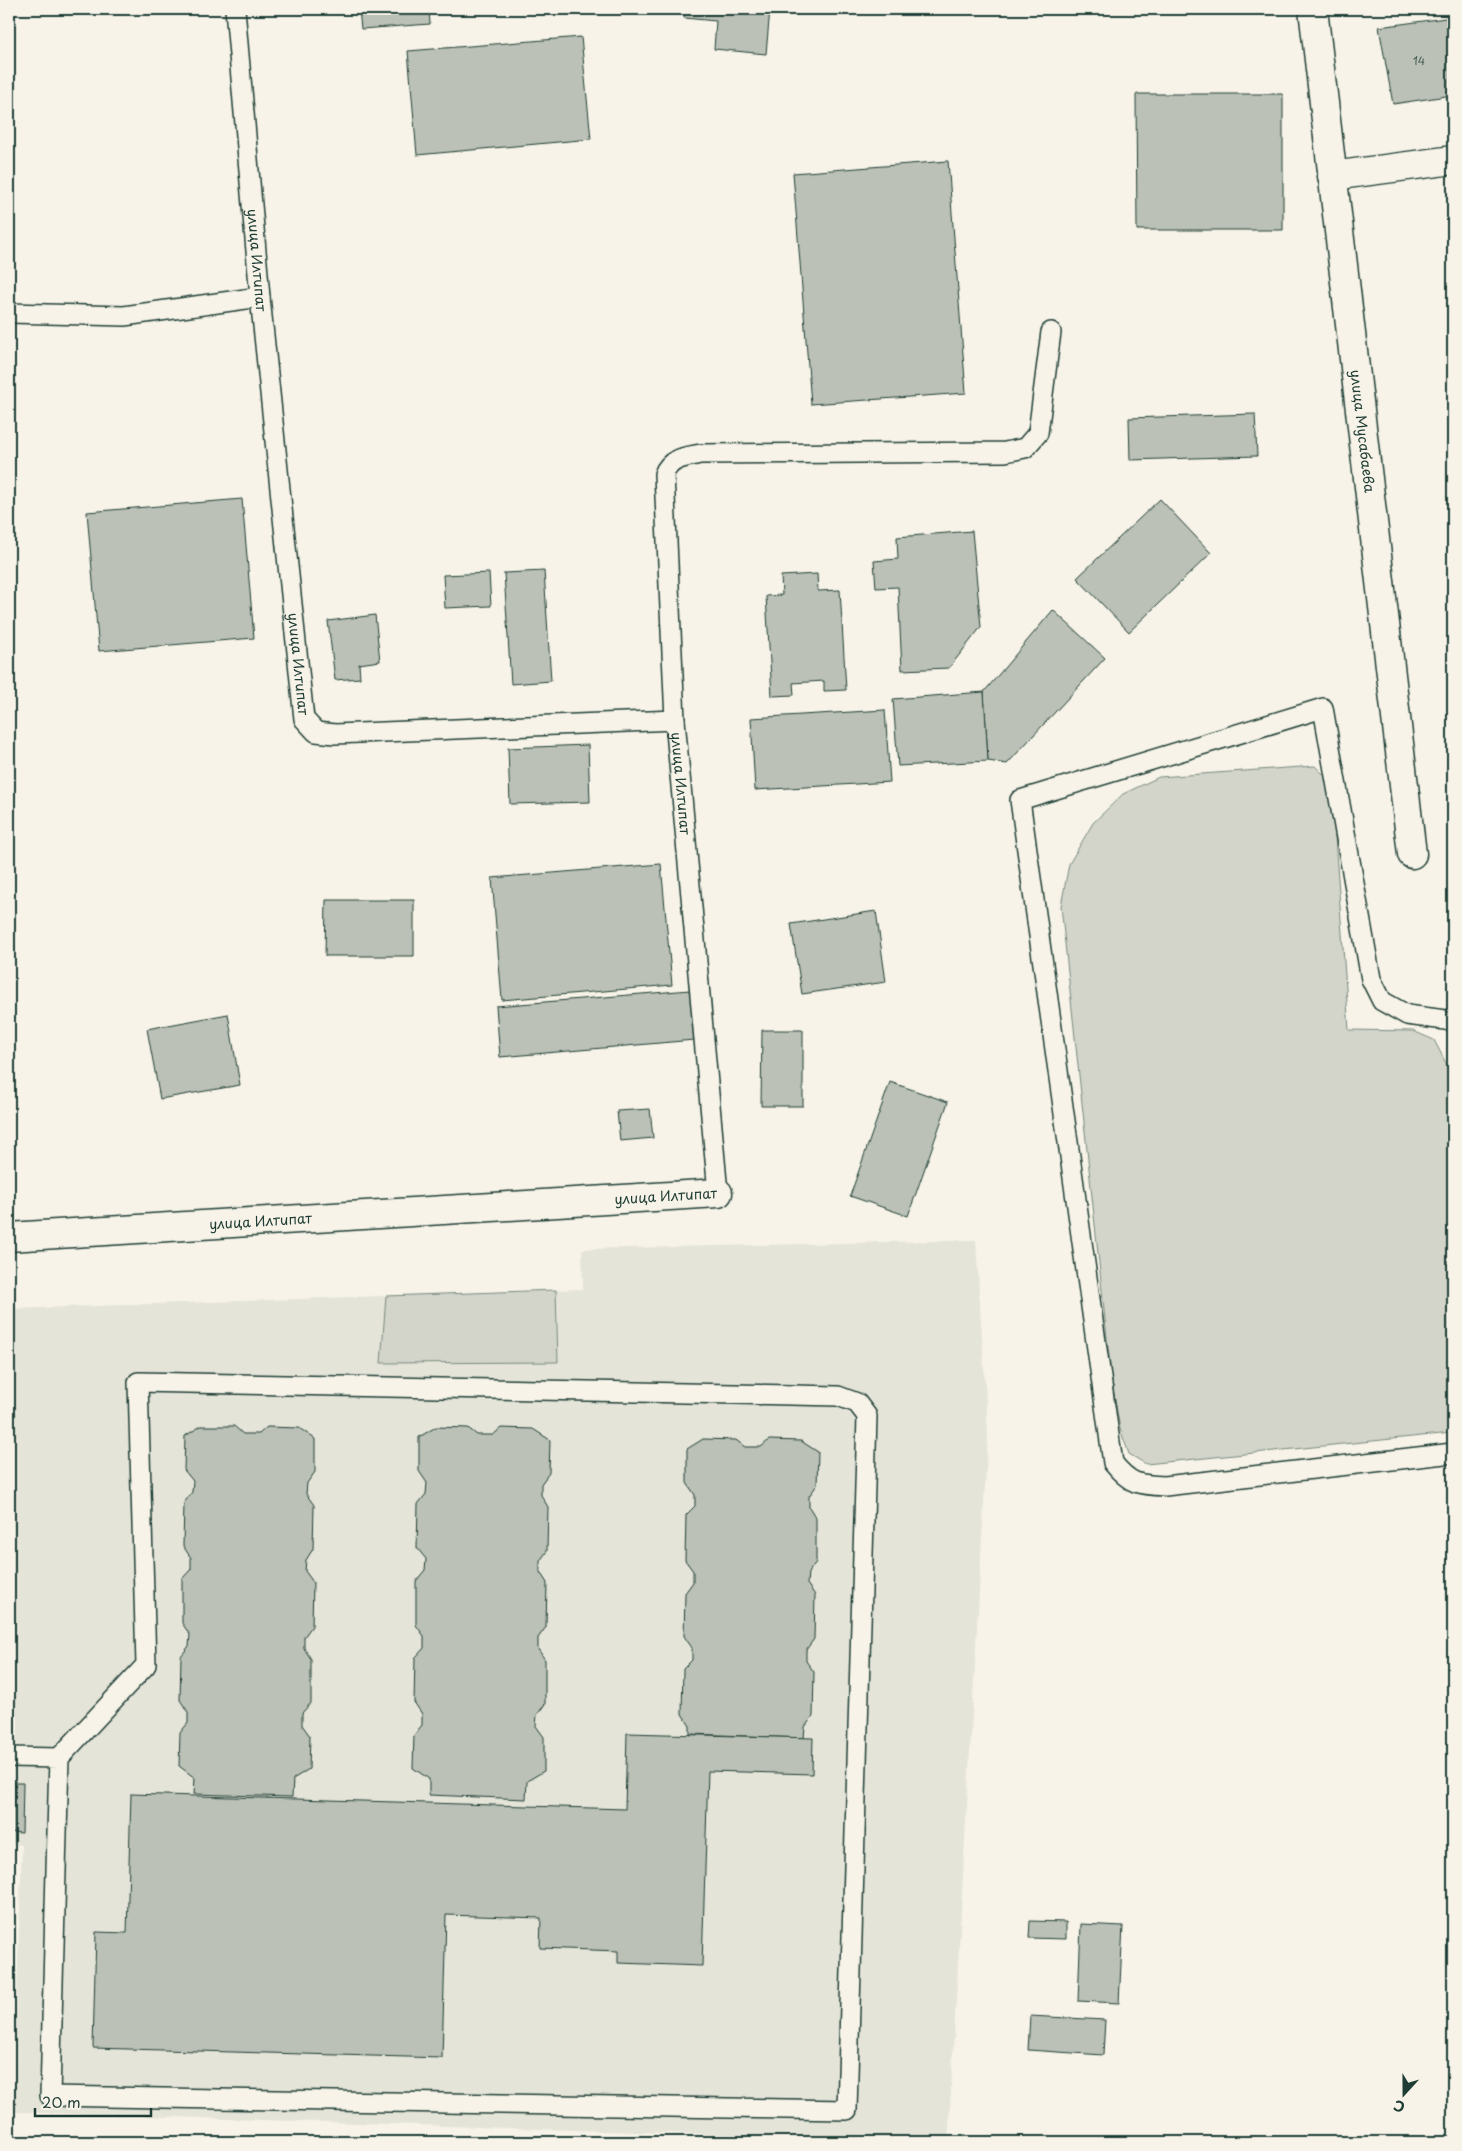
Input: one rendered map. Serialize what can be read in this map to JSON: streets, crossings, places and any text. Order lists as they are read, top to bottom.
{
  "streets": {
    "street": ["улица Илтипат", "улица Мусабаева"]
  },
  "house_numbers": ["14"],
  "scale_bar": "20 m",
  "north": "bottom"
}
